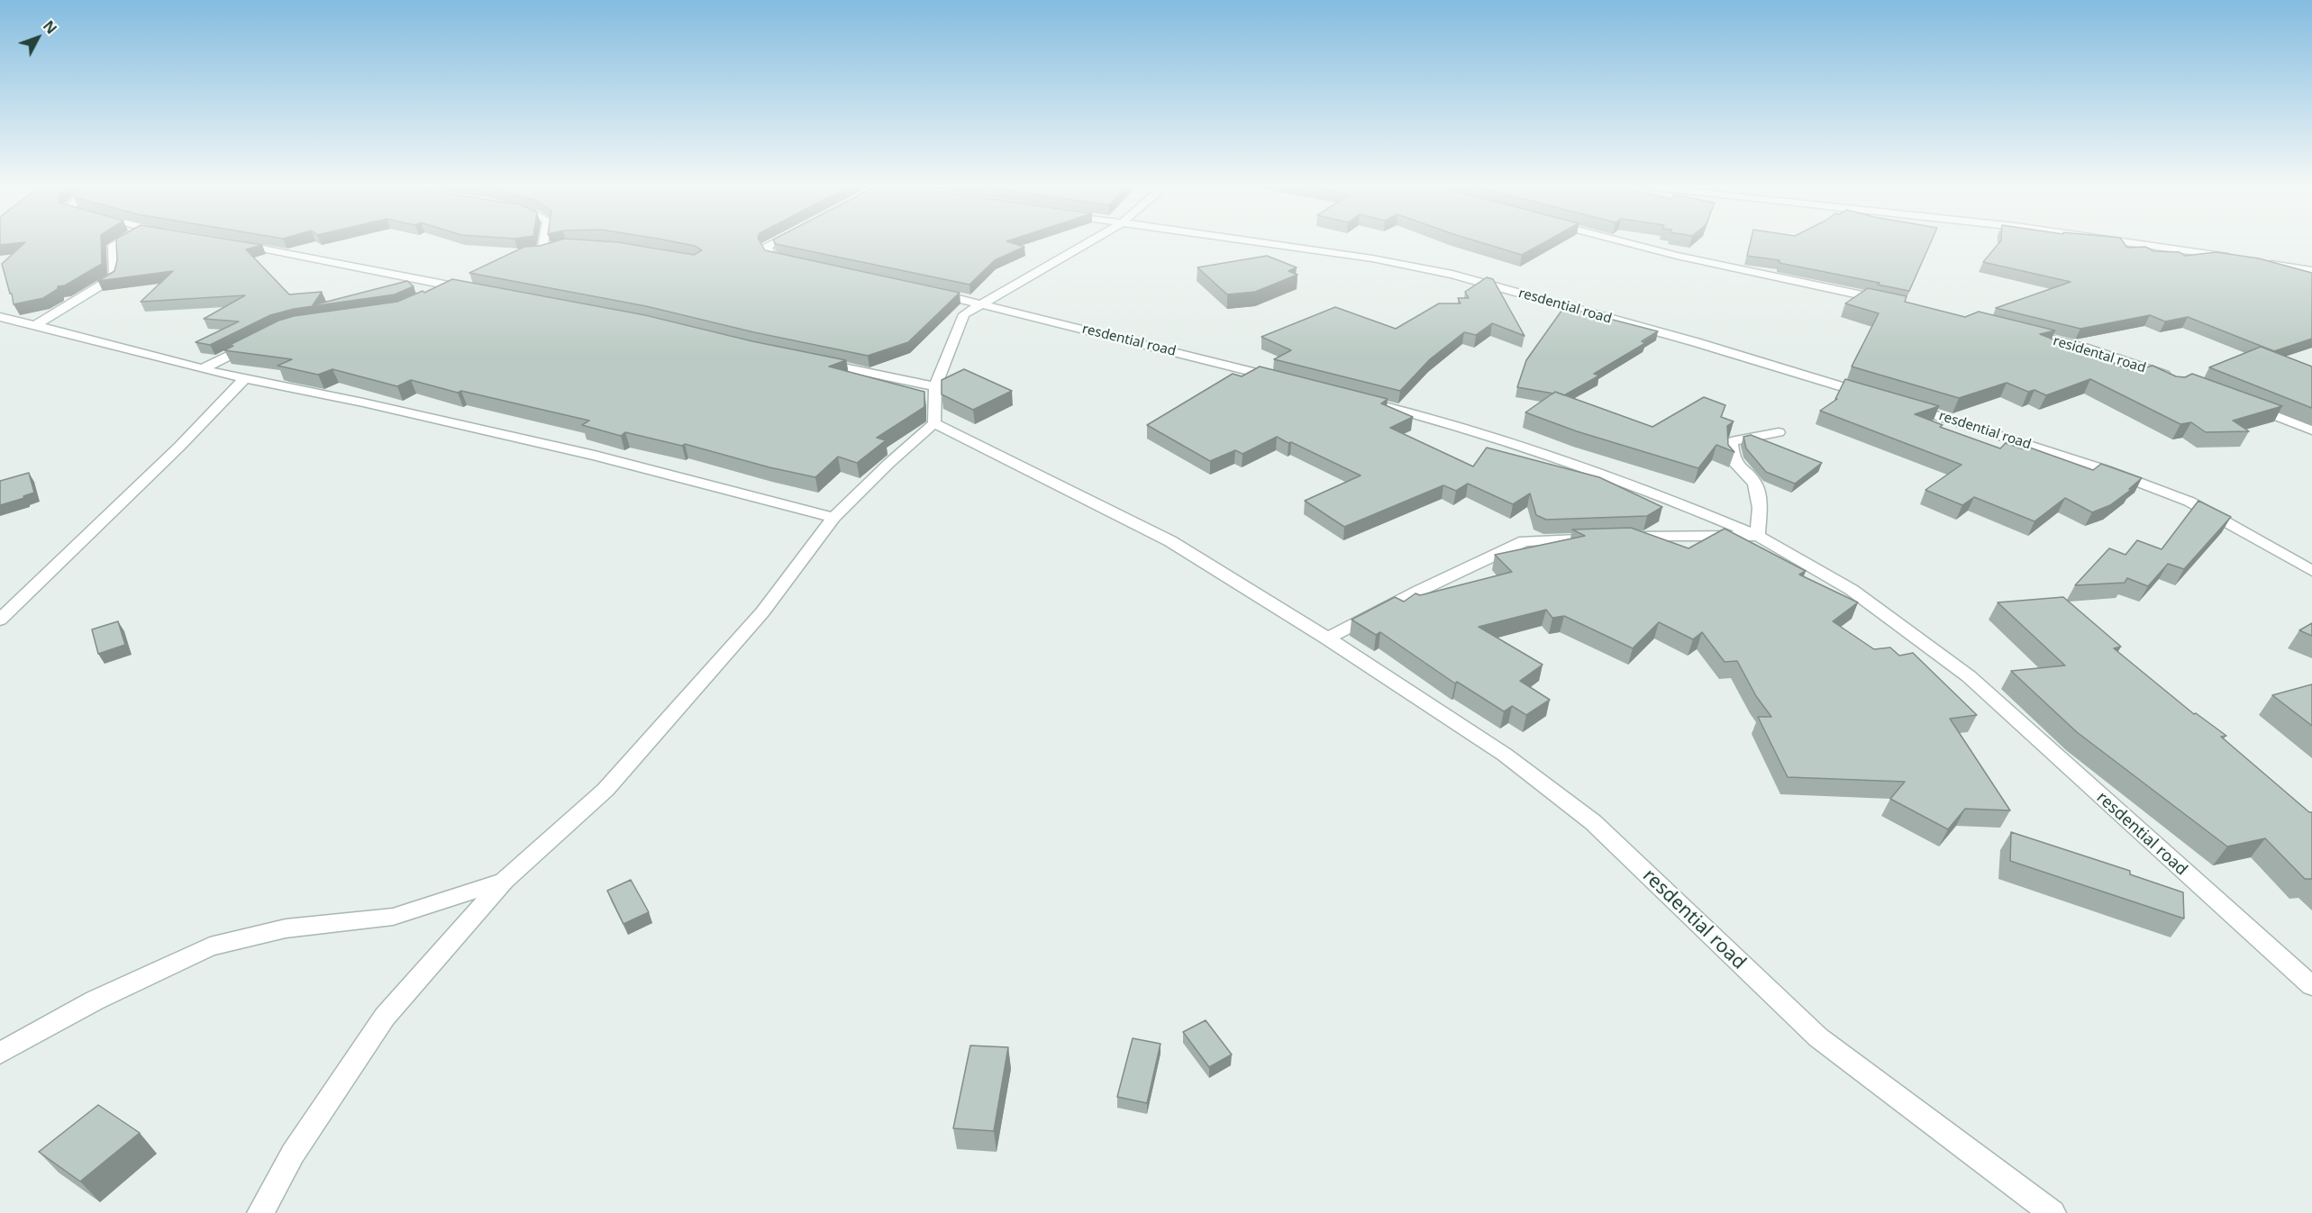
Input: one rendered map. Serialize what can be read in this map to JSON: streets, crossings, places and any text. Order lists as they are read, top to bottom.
{
  "streets": {
    "street": ["resdential road", "residental road"]
  },
  "north": "top right"
}
